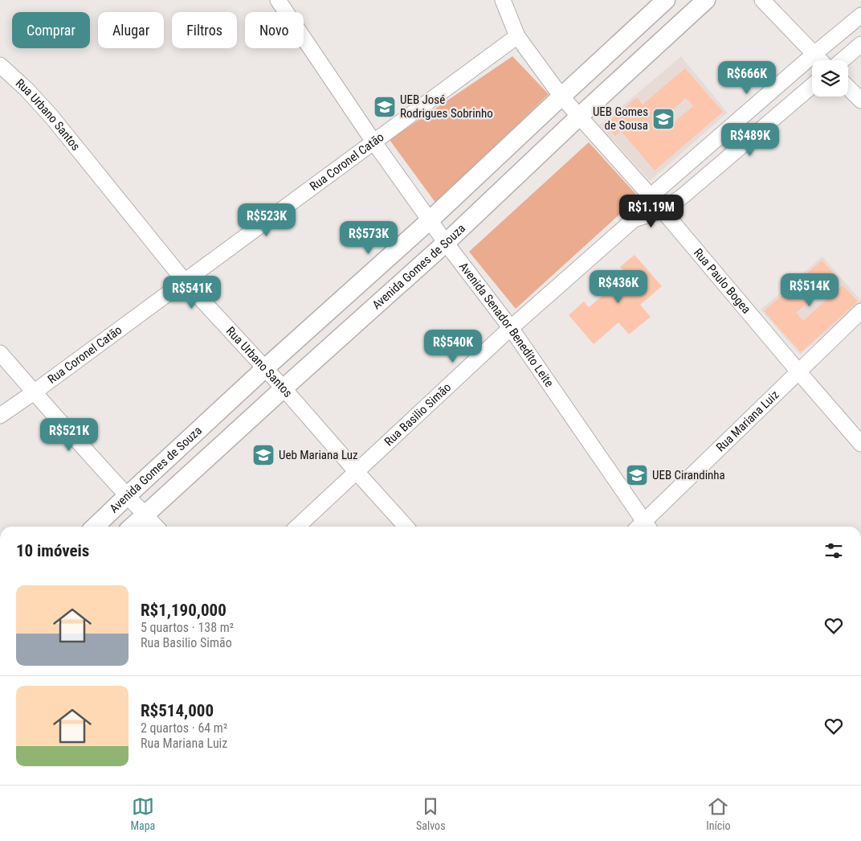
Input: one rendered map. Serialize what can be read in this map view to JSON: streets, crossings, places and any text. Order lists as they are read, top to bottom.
{
  "streets": {
    "street": [
      "Rua Urbano Santos",
      "Rua Coronel Catão",
      "Avenida Gomes de Souza",
      "Rua Paulo Bogea",
      "Avenida Senador Benedito Leite",
      "Rua Basilio Simão",
      "Rua Mariana Luiz"
    ]
  },
  "crossings": [
    ["Rua Urbano Santos", "Rua Coronel Catão"],
    ["Rua Urbano Santos", "Avenida Gomes de Souza"],
    ["Rua Urbano Santos", "Rua Basilio Simão"],
    ["Rua Coronel Catão", "Rua Paulo Bogea"],
    ["Rua Coronel Catão", "Avenida Senador Benedito Leite"],
    ["Avenida Gomes de Souza", "Rua Paulo Bogea"],
    ["Avenida Gomes de Souza", "Avenida Senador Benedito Leite"],
    ["Rua Paulo Bogea", "Rua Basilio Simão"],
    ["Rua Paulo Bogea", "Rua Mariana Luiz"],
    ["Avenida Senador Benedito Leite", "Rua Basilio Simão"]
  ],
  "places": {
    "school or university": [
      "UEB José Rodrigues Sobrinho",
      "UEB Gomes de Sousa",
      "Ueb Mariana Luz",
      "UEB Cirandinha"
    ]
  },
  "page": {
    "chip": [
      "Comprar",
      "Alugar",
      "Filtros",
      "Novo"
    ],
    "price": [
      "R$666K",
      "R$489K",
      "R$1.19M",
      "R$523K",
      "R$573K",
      "R$436K",
      "R$514K",
      "R$541K",
      "R$540K",
      "R$521K"
    ],
    "heading": "10 imóveis",
    "list": [
      {
        "name": "R$1,190,000",
        "note": "5 quartos · 138 m² · Rua Basilio Simão"
      },
      {
        "name": "R$514,000",
        "note": "2 quartos · 64 m² · Rua Mariana Luiz"
      }
    ],
    "tabs": ["Mapa", "Salvos", "Início"]
  }
}
